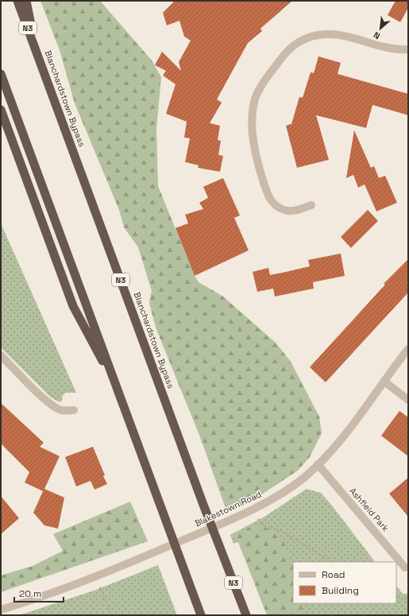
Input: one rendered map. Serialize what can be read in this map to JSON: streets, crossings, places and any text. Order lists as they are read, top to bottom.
{
  "streets": {
    "highway": ["N3", "Blanchardstown Bypass"],
    "street": ["Blakestown Road", "Ashfield Park"]
  },
  "crossings": [
    ["N3", "Blanchardstown Bypass"],
    ["Blakestown Road", "Ashfield Park"]
  ],
  "legend": ["Road", "Building"],
  "scale_bar": "20 m",
  "north": "bottom left"
}
